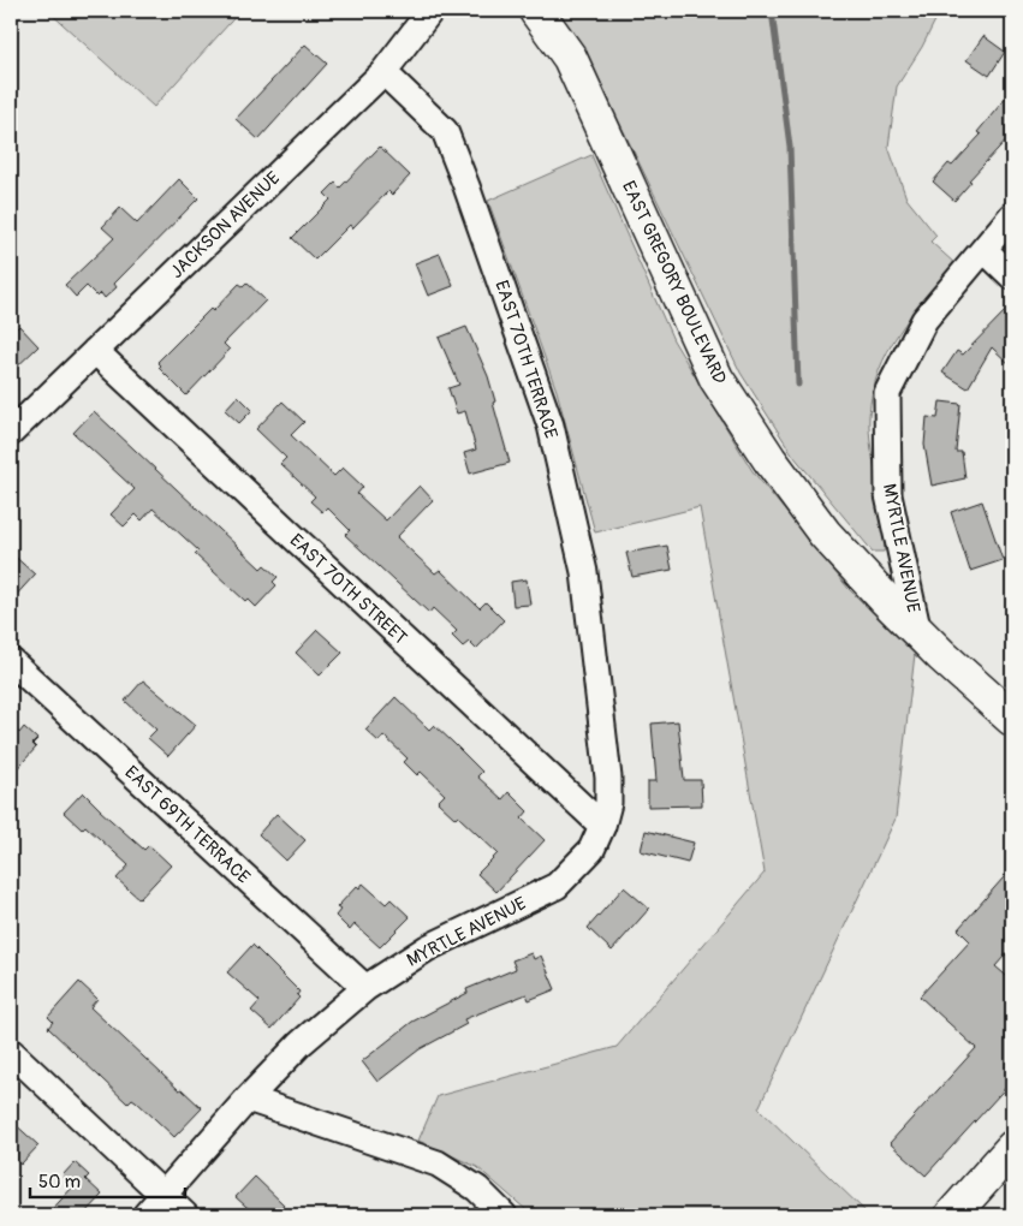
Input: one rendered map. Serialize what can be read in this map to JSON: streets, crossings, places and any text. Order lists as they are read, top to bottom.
{
  "streets": {
    "main road": ["EAST GREGORY BOULEVARD"],
    "street": [
      "JACKSON AVENUE",
      "EAST 70TH TERRACE",
      "MYRTLE AVENUE",
      "EAST 70TH STREET",
      "EAST 69TH TERRACE"
    ]
  },
  "crossings": [
    ["JACKSON AVENUE", "EAST 70TH TERRACE"],
    ["JACKSON AVENUE", "EAST 70TH STREET"],
    ["EAST GREGORY BOULEVARD", "MYRTLE AVENUE"],
    ["EAST 70TH TERRACE", "MYRTLE AVENUE"],
    ["MYRTLE AVENUE", "EAST 70TH STREET"],
    ["MYRTLE AVENUE", "EAST 69TH TERRACE"]
  ],
  "scale_bar": "50 m"
}
